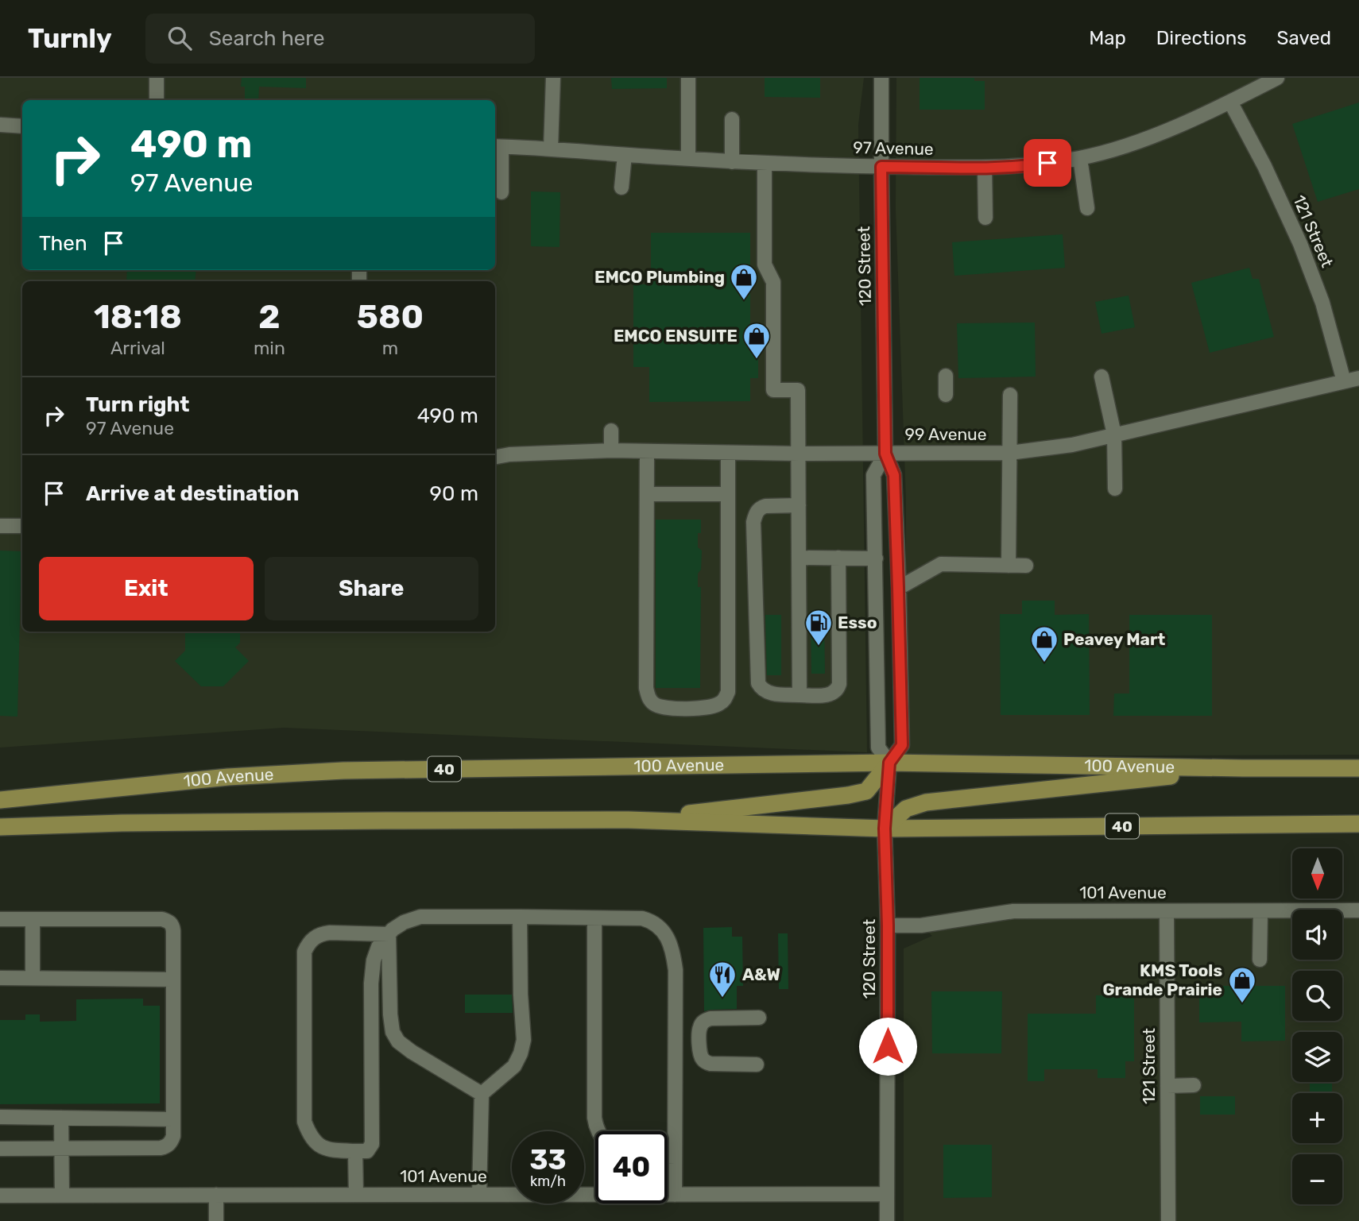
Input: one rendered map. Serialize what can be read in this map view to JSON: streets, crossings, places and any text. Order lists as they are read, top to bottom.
{
  "streets": {
    "main road": ["100 Avenue", "40"],
    "street": [
      "97 Avenue",
      "121 Street",
      "120 Street",
      "99 Avenue",
      "101 Avenue"
    ]
  },
  "crossings": [
    ["97 Avenue", "121 Street"],
    ["97 Avenue", "120 Street"],
    ["121 Street", "99 Avenue"],
    ["121 Street", "101 Avenue"],
    ["120 Street", "99 Avenue"],
    ["120 Street", "100 Avenue"],
    ["120 Street", "40"],
    ["120 Street", "101 Avenue"]
  ],
  "places": {
    "shop": [
      "EMCO Plumbing",
      "EMCO ENSUITE",
      "Peavey Mart",
      "KMS Tools Grande Prairie"
    ],
    "fuel station": ["Esso"],
    "restaurant": ["A&W"]
  },
  "north": "bottom",
  "page": {
    "header": "Turnly",
    "search": "Search here",
    "nav": ["Map", "Directions", "Saved"],
    "turn": ["490 m", "97 Avenue"],
    "then": "Then",
    "eta": [
      "18:18",
      "Arrival",
      "2",
      "min",
      "580",
      "m"
    ],
    "list": [
      {
        "name": "Turn right",
        "note": "97 Avenue",
        "value": "490 m"
      },
      {
        "name": "Arrive at destination",
        "value": "90 m"
      }
    ],
    "buttons": ["Exit", "Share"],
    "map_buttons": ["+", "−"],
    "speed": "33 km/h",
    "limit": "40"
  }
}
